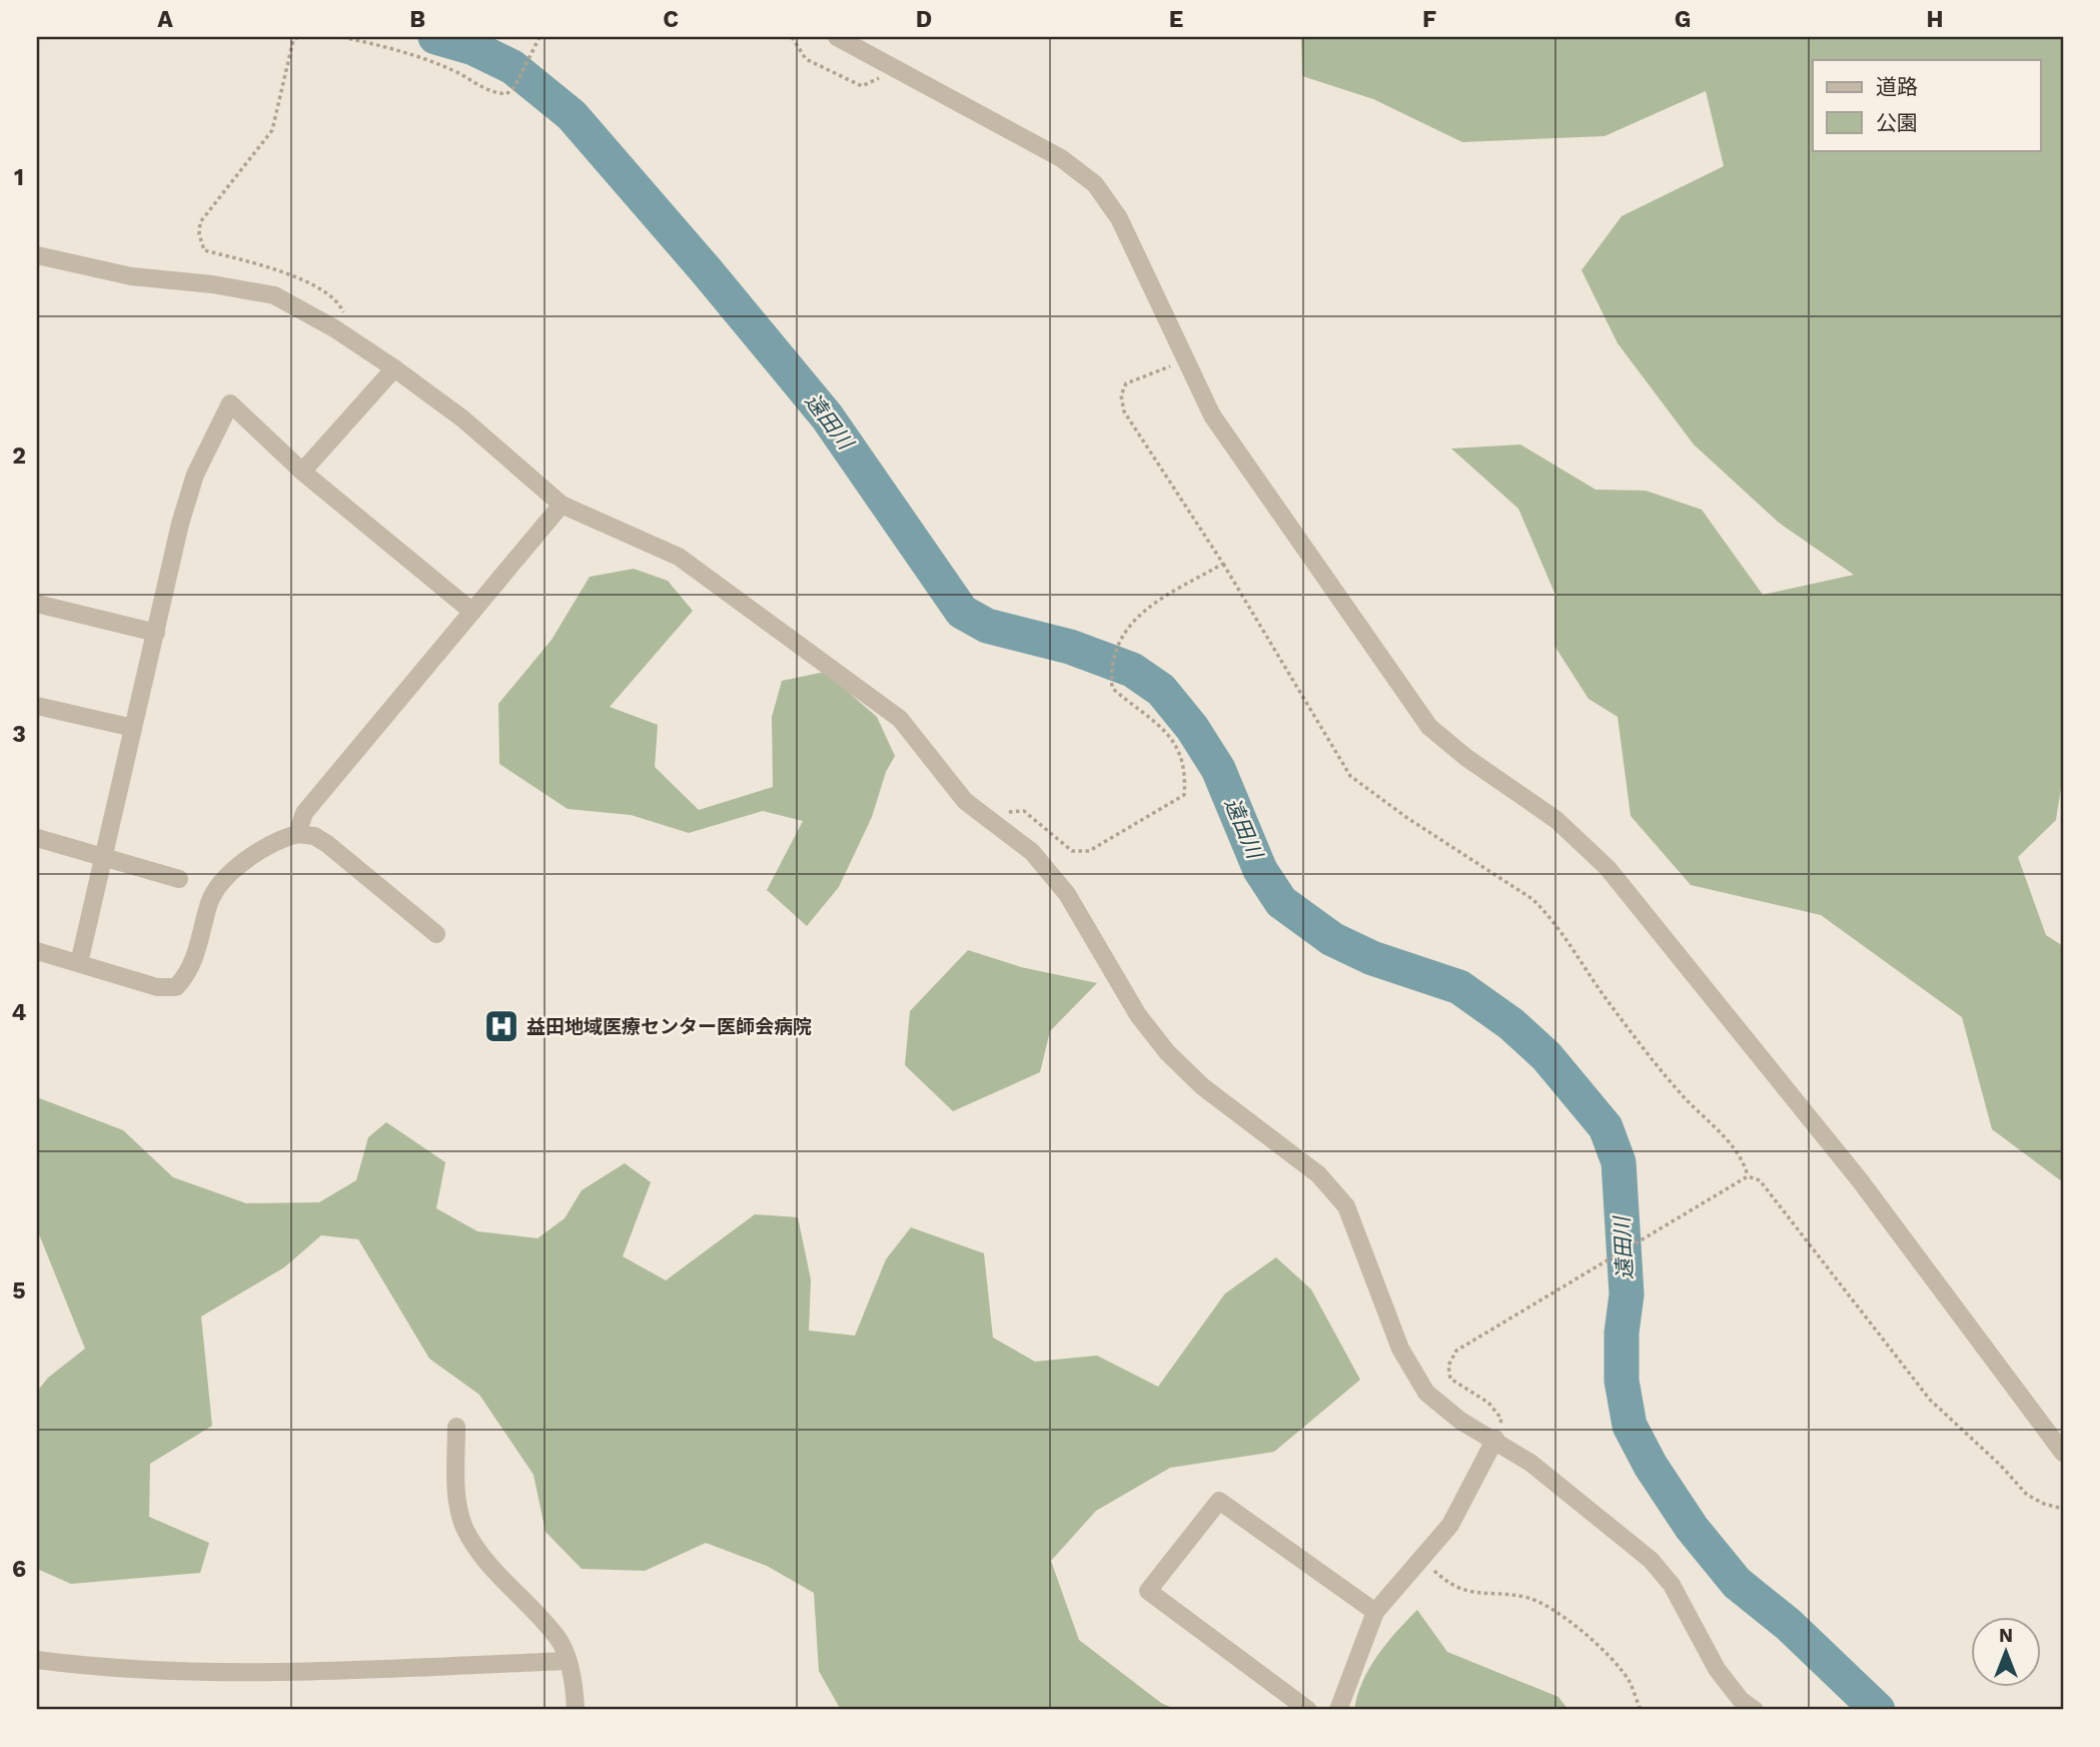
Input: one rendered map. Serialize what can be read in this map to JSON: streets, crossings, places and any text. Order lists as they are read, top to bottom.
{
  "water": ["遠田川"],
  "places": {
    "hospital": ["益田地域医療センター医師会病院"]
  },
  "legend": ["道路", "公園"],
  "north": "top",
  "grid": {
    "columns": [
      "A",
      "B",
      "C",
      "D",
      "E",
      "F",
      "G",
      "H"
    ],
    "rows": [
      "1",
      "2",
      "3",
      "4",
      "5",
      "6"
    ]
  }
}
